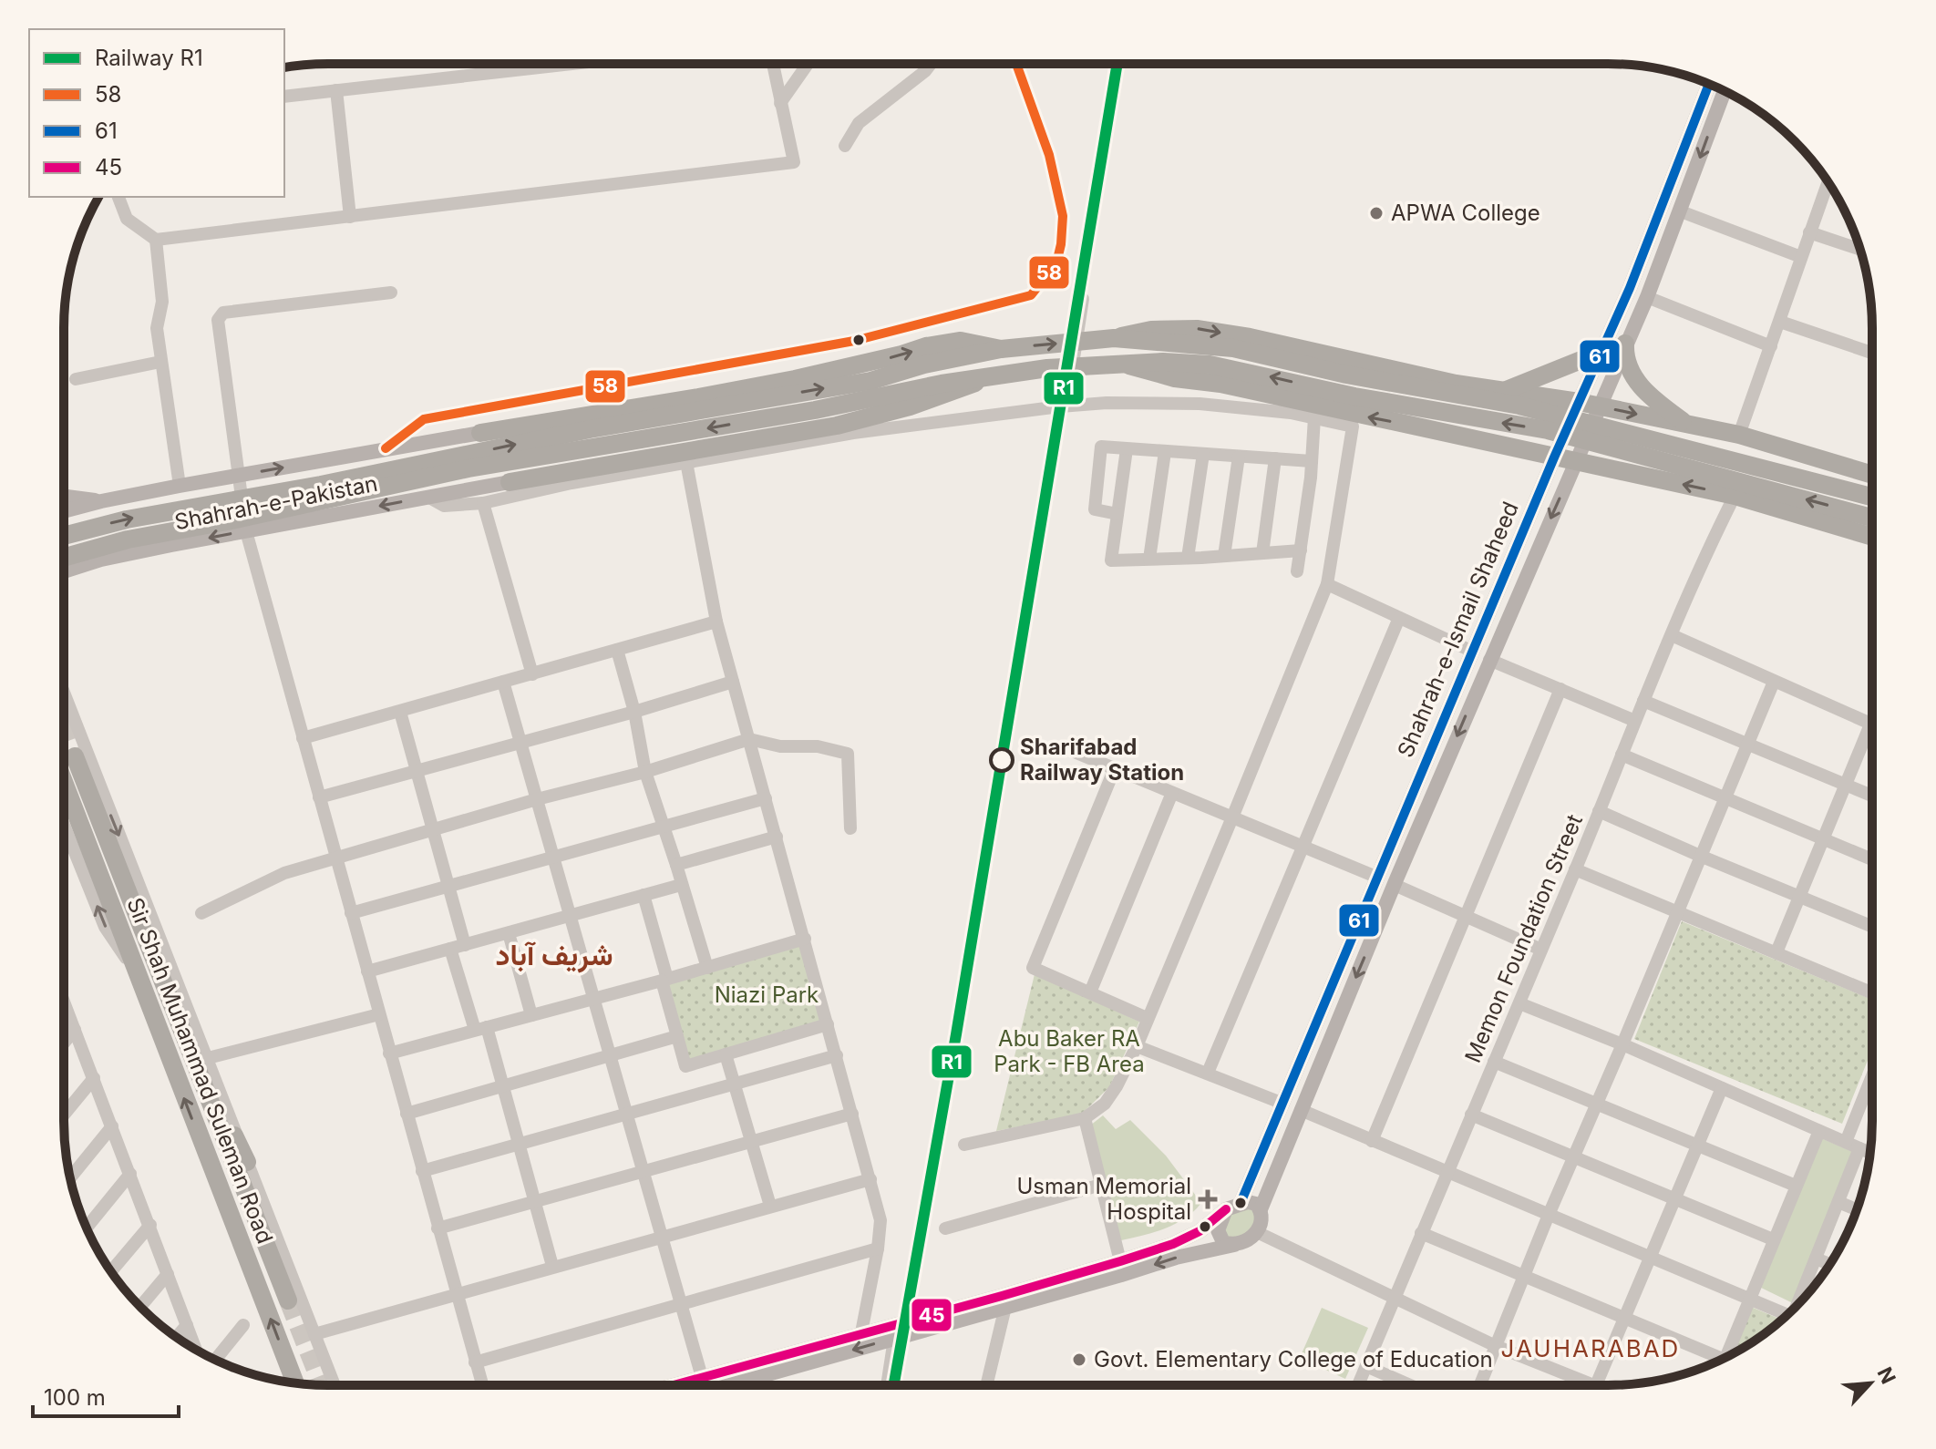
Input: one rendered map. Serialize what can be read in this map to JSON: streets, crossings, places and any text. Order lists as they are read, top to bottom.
{
  "streets": {
    "highway": ["Sir Shah Muhammad Suleman Road"],
    "main road": ["Shahrah-e-Pakistan", "Shahrah-e-Ismail Shaheed"],
    "street": ["Memon Foundation Street"]
  },
  "districts": ["شريف آباد", "JAUHARABAD"],
  "parks": ["Niazi Park", "Abu Baker RA Park - FB Area"],
  "places": {
    "other": ["APWA College", "Sharifabad Railway Station", "Govt. Elementary College of Education"],
    "health": ["Usman Memorial Hospital"]
  },
  "lines": [
    "rail line R1",
    "transit line 58",
    "transit line 61",
    "transit line 45"
  ],
  "legend": [
    "Railway R1",
    "58",
    "61",
    "45"
  ],
  "scale_bar": "100 m",
  "north": "top right"
}
